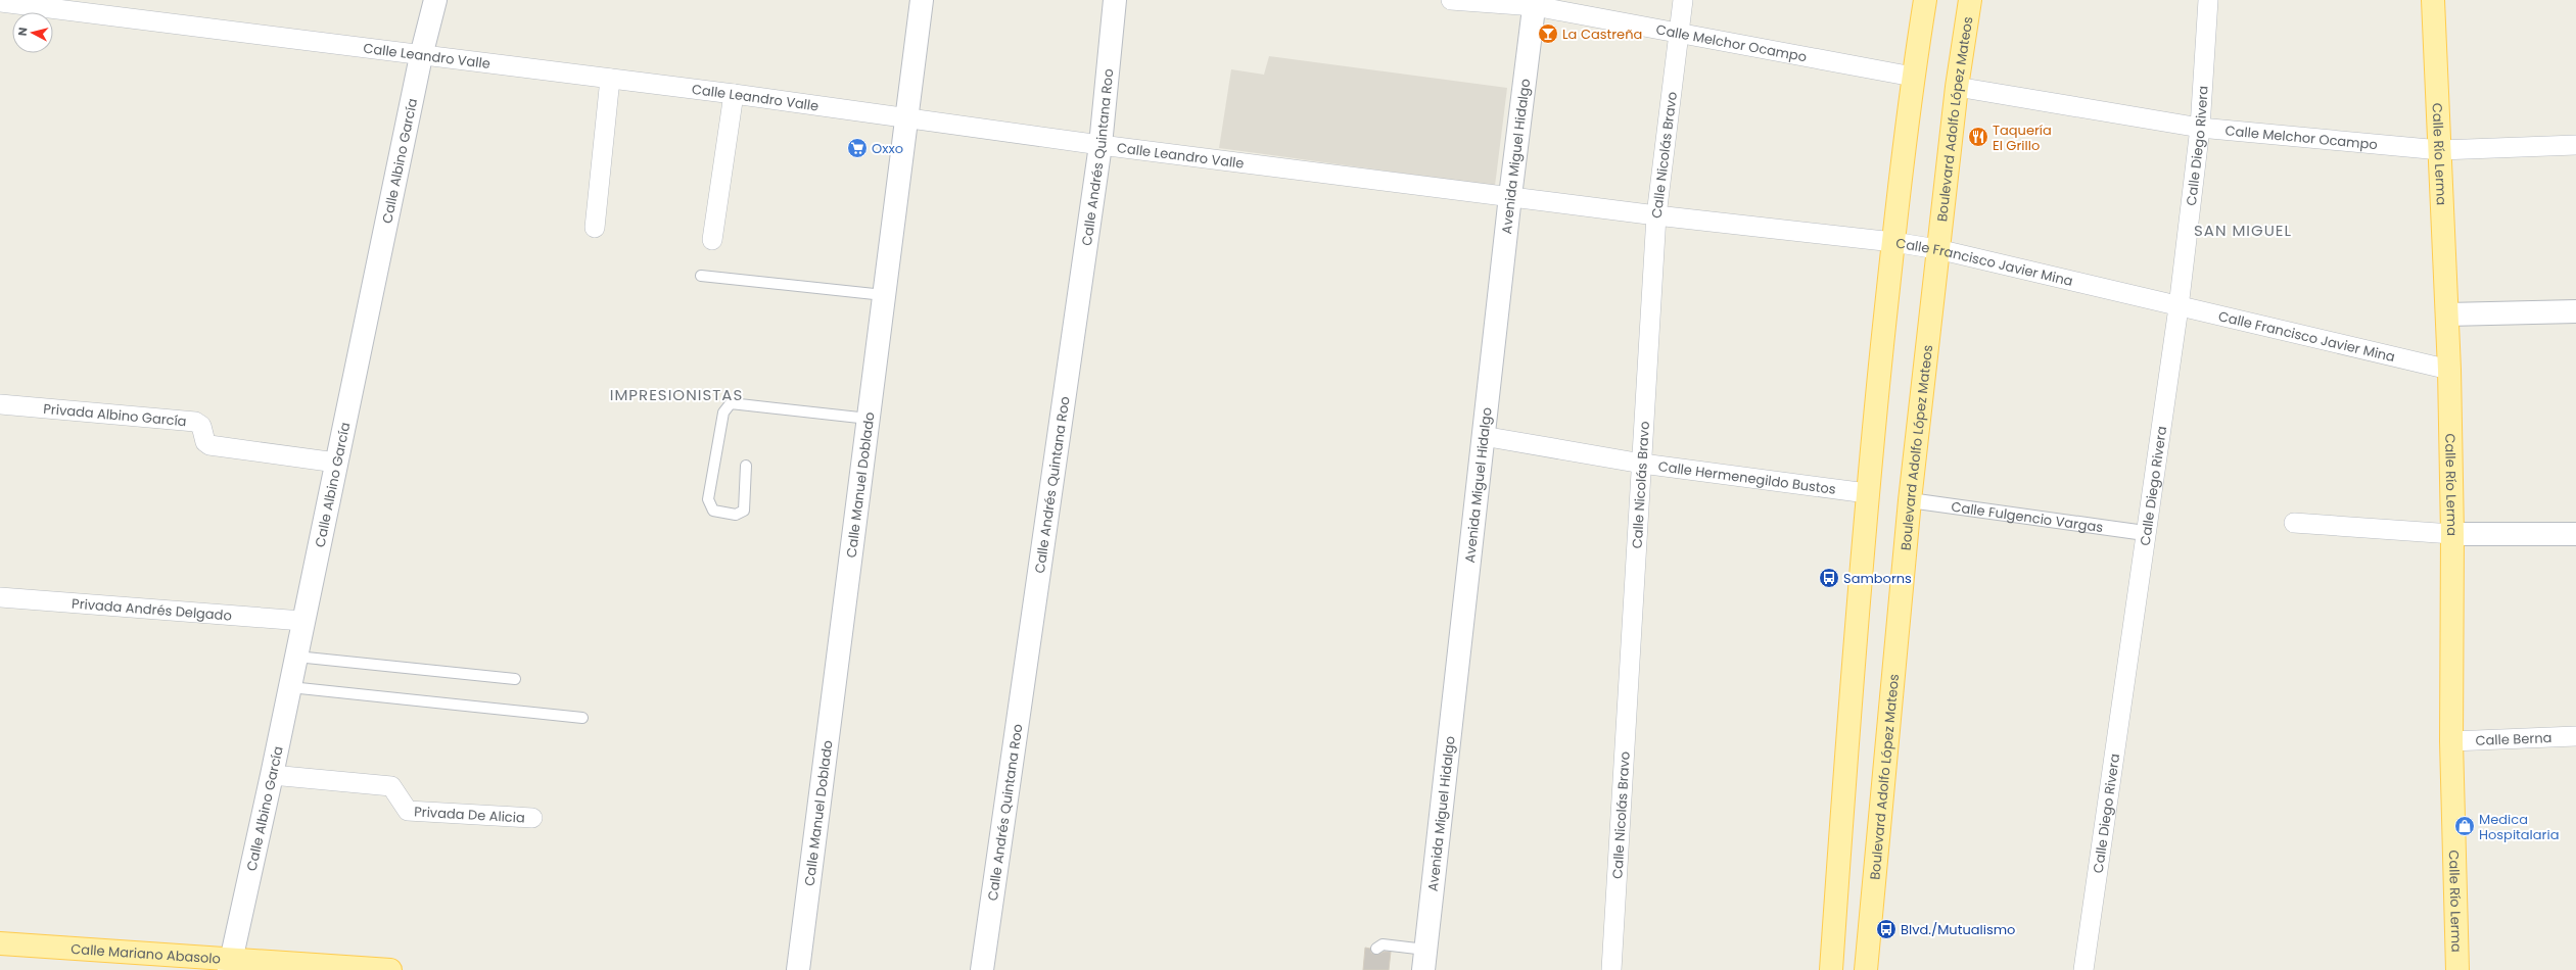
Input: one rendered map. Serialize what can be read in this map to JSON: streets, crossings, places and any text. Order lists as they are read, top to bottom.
{
  "streets": {
    "main road": [
      "Boulevard Adolfo López Mateos",
      "Calle Río Lerma",
      "Avenida Miguel Hidalgo",
      "Calle Andrés Quintana Roo",
      "Calle Albino García",
      "Calle Manuel Doblado",
      "Calle Mariano Abasolo"
    ],
    "street": [
      "Calle Melchor Ocampo",
      "Calle Leandro Valle",
      "Calle Diego Rivera",
      "Calle Nicolás Bravo",
      "Calle Francisco Javier Mina",
      "Privada Albino García",
      "Calle Hermenegildo Bustos",
      "Calle Fulgencio Vargas",
      "Privada Andrés Delgado",
      "Calle Berna",
      "Privada De Alicia"
    ]
  },
  "crossings": [
    ["Calle Melchor Ocampo", "Boulevard Adolfo López Mateos"],
    ["Calle Melchor Ocampo", "Calle Diego Rivera"],
    ["Calle Melchor Ocampo", "Calle Nicolás Bravo"],
    ["Calle Melchor Ocampo", "Calle Río Lerma"],
    ["Calle Melchor Ocampo", "Avenida Miguel Hidalgo"],
    ["Calle Leandro Valle", "Avenida Miguel Hidalgo"],
    ["Calle Leandro Valle", "Calle Andrés Quintana Roo"],
    ["Calle Leandro Valle", "Calle Albino García"],
    ["Calle Leandro Valle", "Calle Francisco Javier Mina"],
    ["Calle Leandro Valle", "Calle Manuel Doblado"],
    ["Boulevard Adolfo López Mateos", "Calle Francisco Javier Mina"],
    ["Boulevard Adolfo López Mateos", "Calle Fulgencio Vargas"],
    ["Calle Diego Rivera", "Calle Francisco Javier Mina"],
    ["Calle Diego Rivera", "Calle Fulgencio Vargas"],
    ["Calle Nicolás Bravo", "Calle Francisco Javier Mina"],
    ["Calle Nicolás Bravo", "Calle Hermenegildo Bustos"],
    ["Calle Río Lerma", "Calle Francisco Javier Mina"],
    ["Calle Río Lerma", "Calle Berna"],
    ["Avenida Miguel Hidalgo", "Calle Francisco Javier Mina"],
    ["Avenida Miguel Hidalgo", "Calle Hermenegildo Bustos"],
    ["Calle Albino García", "Privada Albino García"],
    ["Calle Albino García", "Privada Andrés Delgado"],
    ["Calle Albino García", "Privada De Alicia"],
    ["Calle Albino García", "Calle Mariano Abasolo"]
  ],
  "districts": ["SAN MIGUEL", "IMPRESIONISTAS"],
  "places": {
    "bar": ["La Castreña"],
    "restaurant": ["Taquería El Grillo"],
    "supermarket": ["Oxxo"],
    "bus stop": ["Samborns", "Blvd./Mutualismo"],
    "shop": ["Medica Hospitalaria"]
  },
  "north": "left"
}
